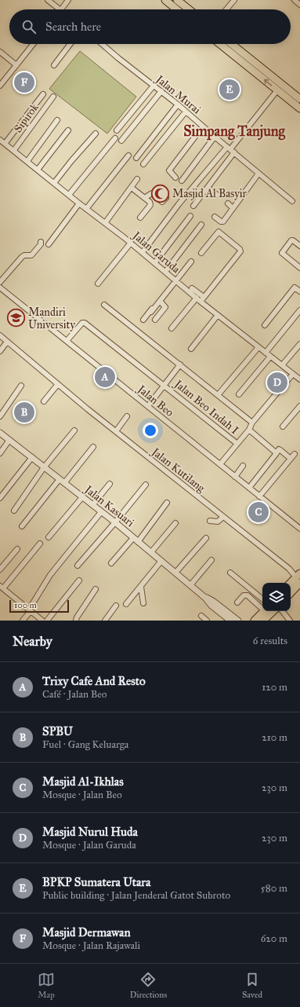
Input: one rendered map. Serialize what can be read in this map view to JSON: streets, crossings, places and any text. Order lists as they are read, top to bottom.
{
  "streets": {
    "street": [
      "Jalan Murai",
      "Sipirok",
      "Jalan Garuda",
      "Jalan Beo",
      "Jalan Beo Indah I",
      "Jalan Kutilang",
      "Jalan Kasuari"
    ]
  },
  "crossings": [
    ["Sipirok", "Jalan Garuda"],
    ["Jalan Beo", "Jalan Beo Indah I"]
  ],
  "districts": ["Simpang Tanjung"],
  "places": {
    "mosque": ["Masjid Al Basyir"],
    "school or university": ["Mandiri University"]
  },
  "scale_bar": "100 m",
  "page": {
    "search": "Search here",
    "pins": [
      "F",
      "E",
      "A",
      "D",
      "B",
      "C"
    ],
    "scale": "100 m",
    "heading": ["Nearby", "6 results"],
    "list": [
      {
        "mark": "A",
        "name": "Trixy Cafe And Resto",
        "note": "Café · Jalan Beo",
        "value": "120 m"
      },
      {
        "mark": "B",
        "name": "SPBU",
        "note": "Fuel · Gang Keluarga",
        "value": "210 m"
      },
      {
        "mark": "C",
        "name": "Masjid Al-Ikhlas",
        "note": "Mosque · Jalan Beo",
        "value": "230 m"
      },
      {
        "mark": "D",
        "name": "Masjid Nurul Huda",
        "note": "Mosque · Jalan Garuda",
        "value": "230 m"
      },
      {
        "mark": "E",
        "name": "BPKP Sumatera Utara",
        "note": "Public building · Jalan Jenderal Gatot Subroto",
        "value": "580 m"
      },
      {
        "mark": "F",
        "name": "Masjid Dermawan",
        "note": "Mosque · Jalan Rajawali",
        "value": "620 m"
      }
    ],
    "nav": ["Map", "Directions", "Saved"]
  }
}
